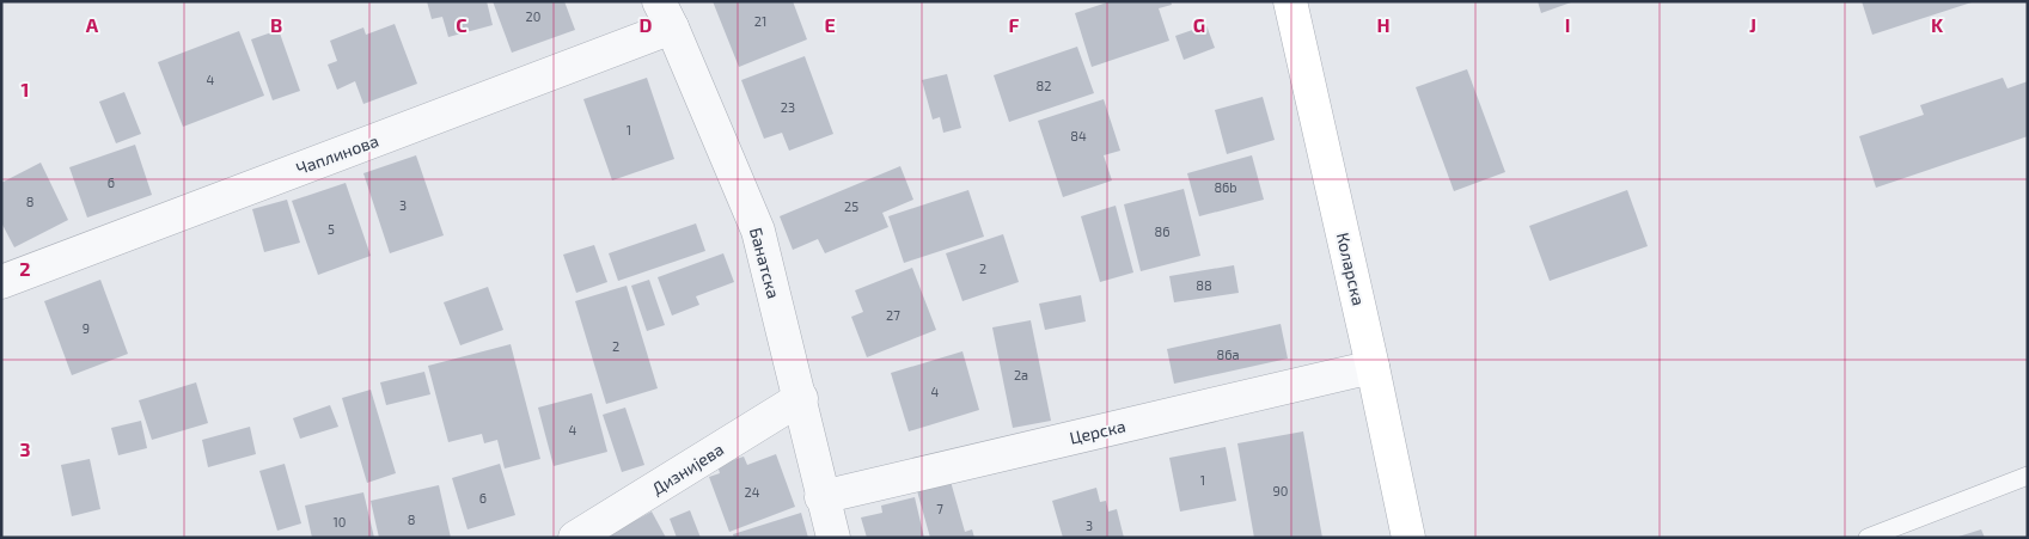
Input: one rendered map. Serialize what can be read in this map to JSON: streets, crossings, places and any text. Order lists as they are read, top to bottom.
{
  "streets": {
    "main road": ["Коларска"],
    "street": [
      "Чаплинова",
      "Банатска",
      "Церска",
      "Дизнијева"
    ]
  },
  "crossings": [
    ["Чаплинова", "Банатска"],
    ["Банатска", "Церска"],
    ["Банатска", "Дизнијева"],
    ["Коларска", "Церска"]
  ],
  "house_numbers": [
    "20",
    "21",
    "4",
    "82",
    "23",
    "1",
    "84",
    "6",
    "86b",
    "8",
    "3",
    "25",
    "5",
    "86",
    "2",
    "88",
    "27",
    "9",
    "2",
    "86a",
    "2a",
    "4",
    "4",
    "1",
    "90",
    "24",
    "6",
    "7",
    "8",
    "10",
    "3"
  ],
  "grid": {
    "columns": [
      "A",
      "B",
      "C",
      "D",
      "E",
      "F",
      "G",
      "H",
      "I",
      "J",
      "K"
    ],
    "rows": ["1", "2", "3"]
  }
}
